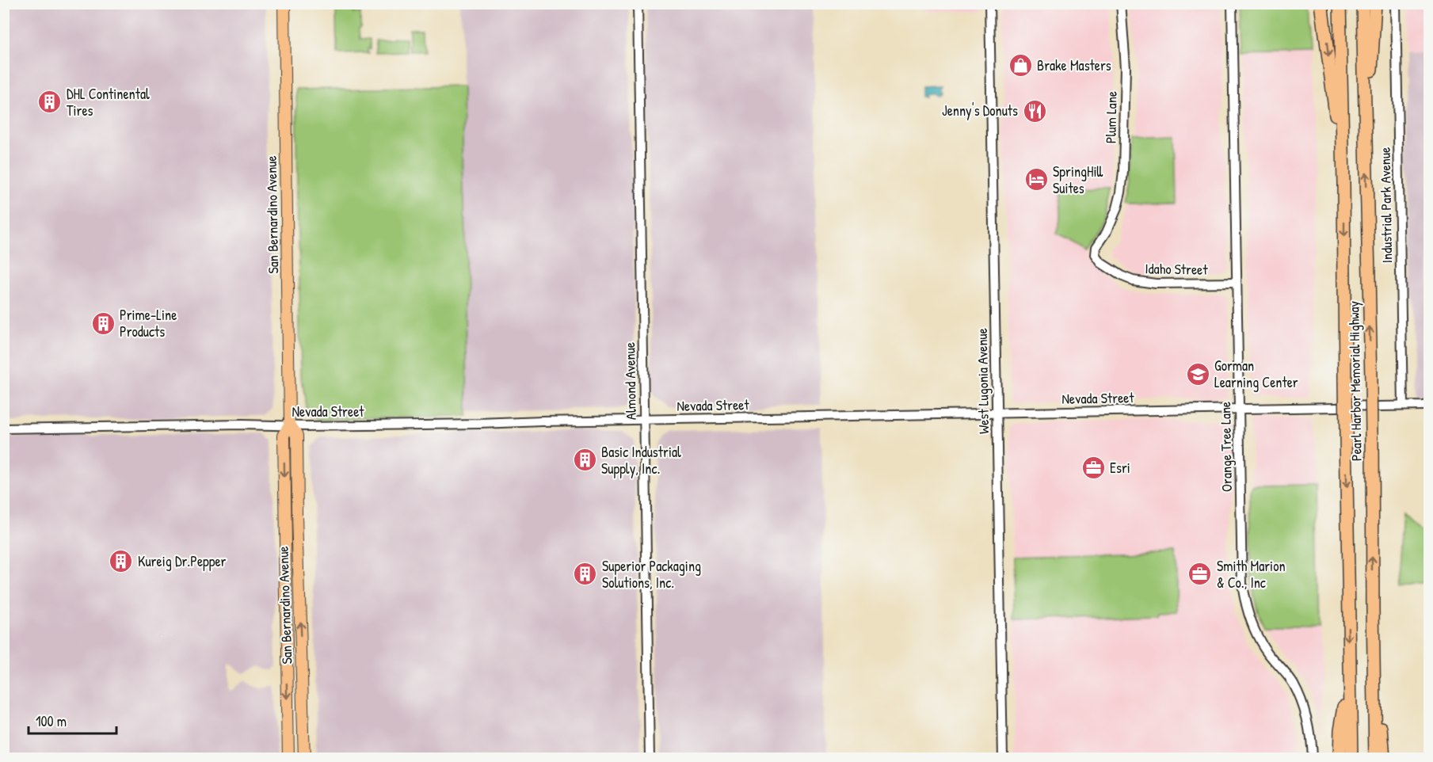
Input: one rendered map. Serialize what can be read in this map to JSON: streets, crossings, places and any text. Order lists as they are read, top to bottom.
{
  "streets": {
    "highway": ["Pearl Harbor Memorial Highway"],
    "main road": ["San Bernardino Avenue"],
    "street": [
      "Plum Lane",
      "Industrial Park Avenue",
      "Idaho Street",
      "Almond Avenue",
      "West Lugonia Avenue",
      "Nevada Street",
      "Orange Tree Lane"
    ]
  },
  "crossings": [
    ["Plum Lane", "Idaho Street"],
    ["Industrial Park Avenue", "Nevada Street"],
    ["San Bernardino Avenue", "Nevada Street"],
    ["Idaho Street", "Orange Tree Lane"],
    ["Almond Avenue", "Nevada Street"],
    ["West Lugonia Avenue", "Nevada Street"],
    ["Nevada Street", "Orange Tree Lane"]
  ],
  "places": {
    "shop": ["Brake Masters"],
    "building": [
      "DHL Continental Tires",
      "Prime-Line Products",
      "Basic Industrial Supply, Inc.",
      "Kureig Dr.Pepper",
      "Superior Packaging Solutions, Inc."
    ],
    "restaurant": ["Jenny's Donuts"],
    "hotel": ["SpringHill Suites"],
    "school or university": ["Gorman Learning Center"],
    "office": ["Esri", "Smith Marion & Co., Inc"]
  },
  "scale_bar": "100 m"
}
